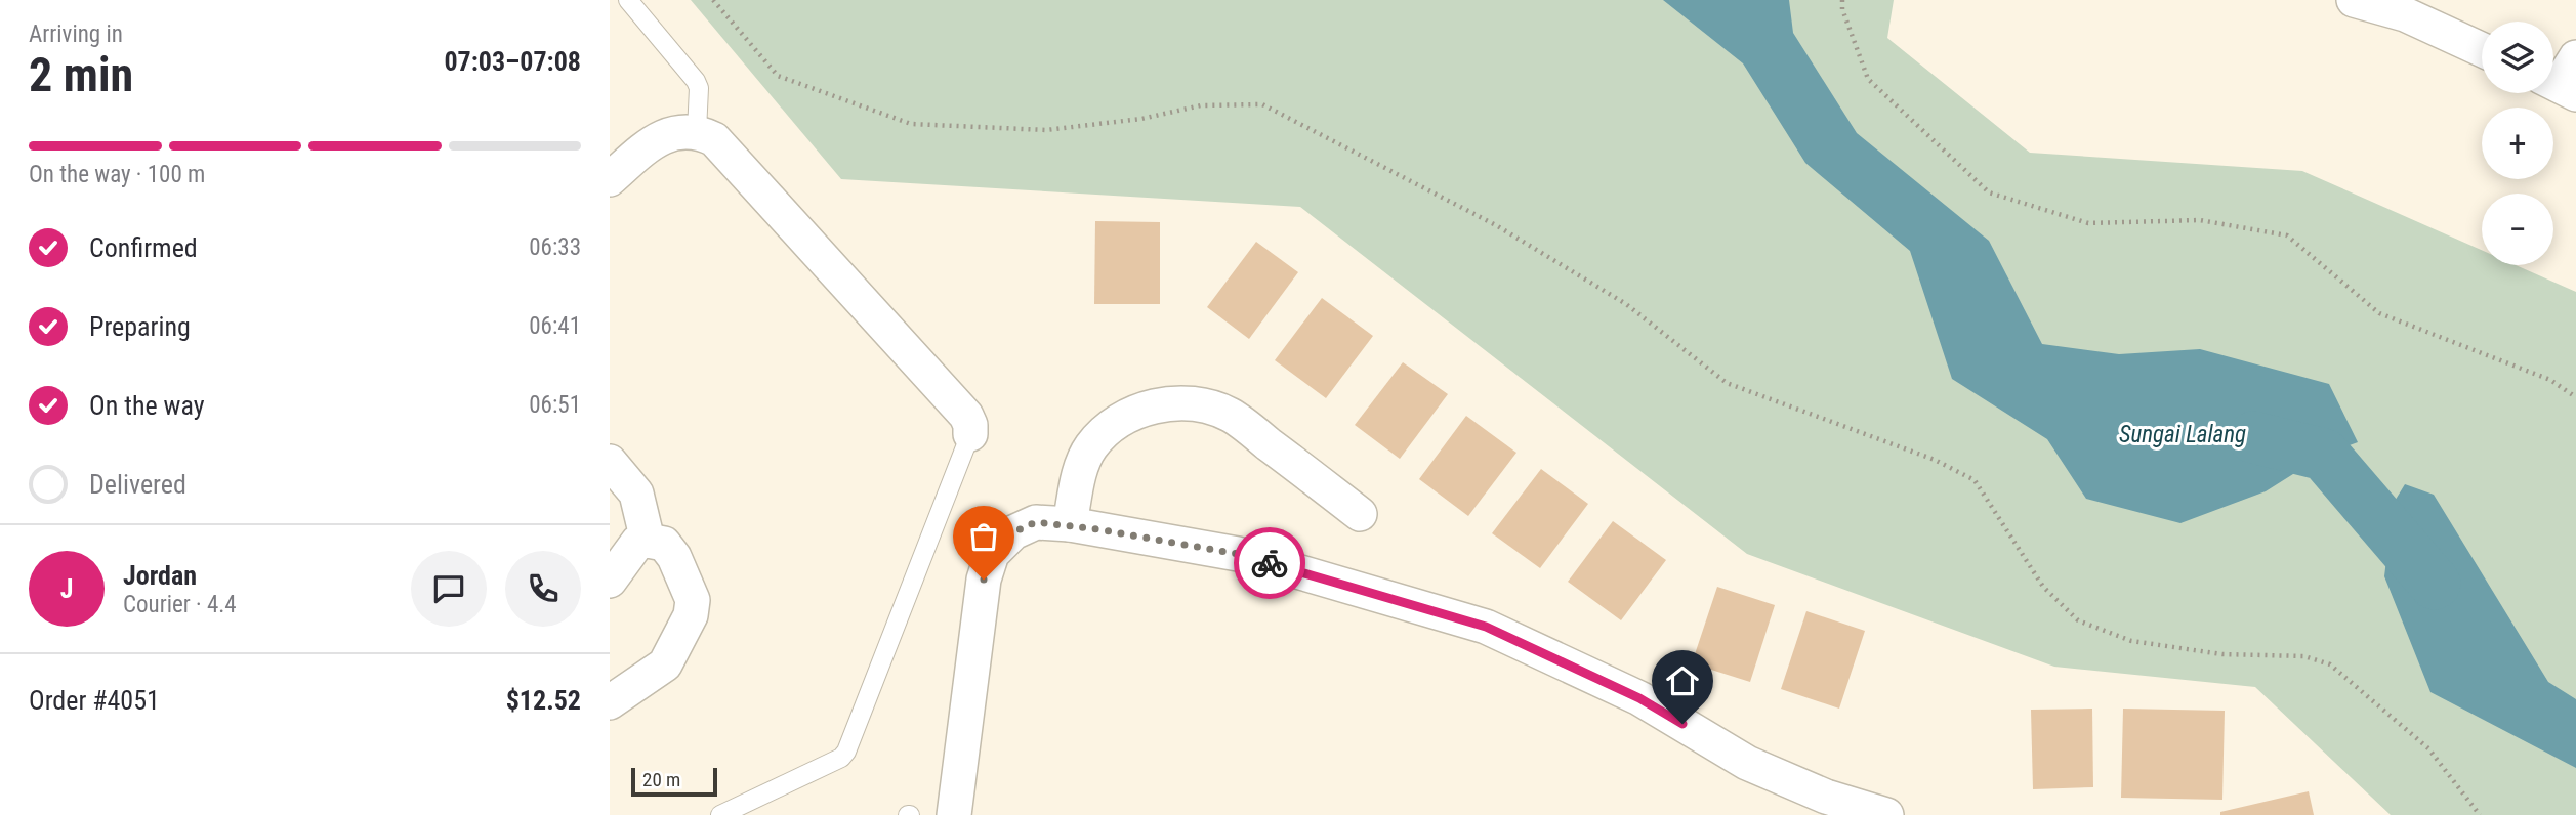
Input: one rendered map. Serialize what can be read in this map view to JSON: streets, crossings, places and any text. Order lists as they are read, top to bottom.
{
  "water": ["Sungai Lalang"],
  "scale_bar": "20 m",
  "page": {
    "heading": ["2 min", "Arriving in", "07:03–07:08"],
    "panel": [
      "Jordan",
      "Courier · 4.4",
      "Order #4051",
      "$12.52"
    ],
    "map_buttons": ["+", "−"],
    "bar": "On the way · 100 m",
    "list": [
      ["Confirmed", "06:33"],
      ["Preparing", "06:41"],
      ["On the way", "06:51"],
      "Delivered"
    ],
    "round": "J",
    "scale": "20 m"
  }
}
